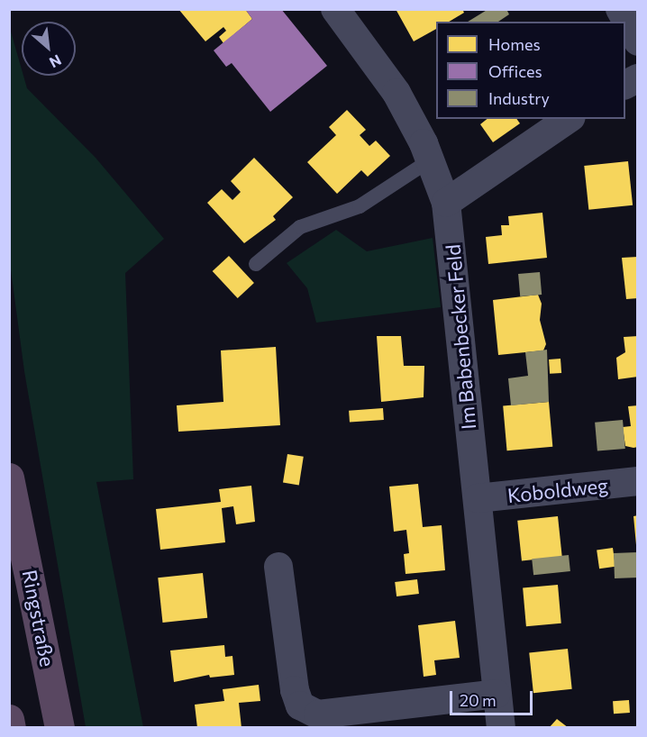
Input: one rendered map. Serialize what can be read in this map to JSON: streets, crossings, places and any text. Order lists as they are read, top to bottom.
{
  "streets": {
    "highway": ["Ringstraße"],
    "street": ["Im Babenbecker Feld", "Koboldweg"]
  },
  "crossings": [
    ["Im Babenbecker Feld", "Koboldweg"]
  ],
  "legend": ["Homes", "Offices", "Industry"],
  "scale_bar": "20 m",
  "north": "bottom right"
}
